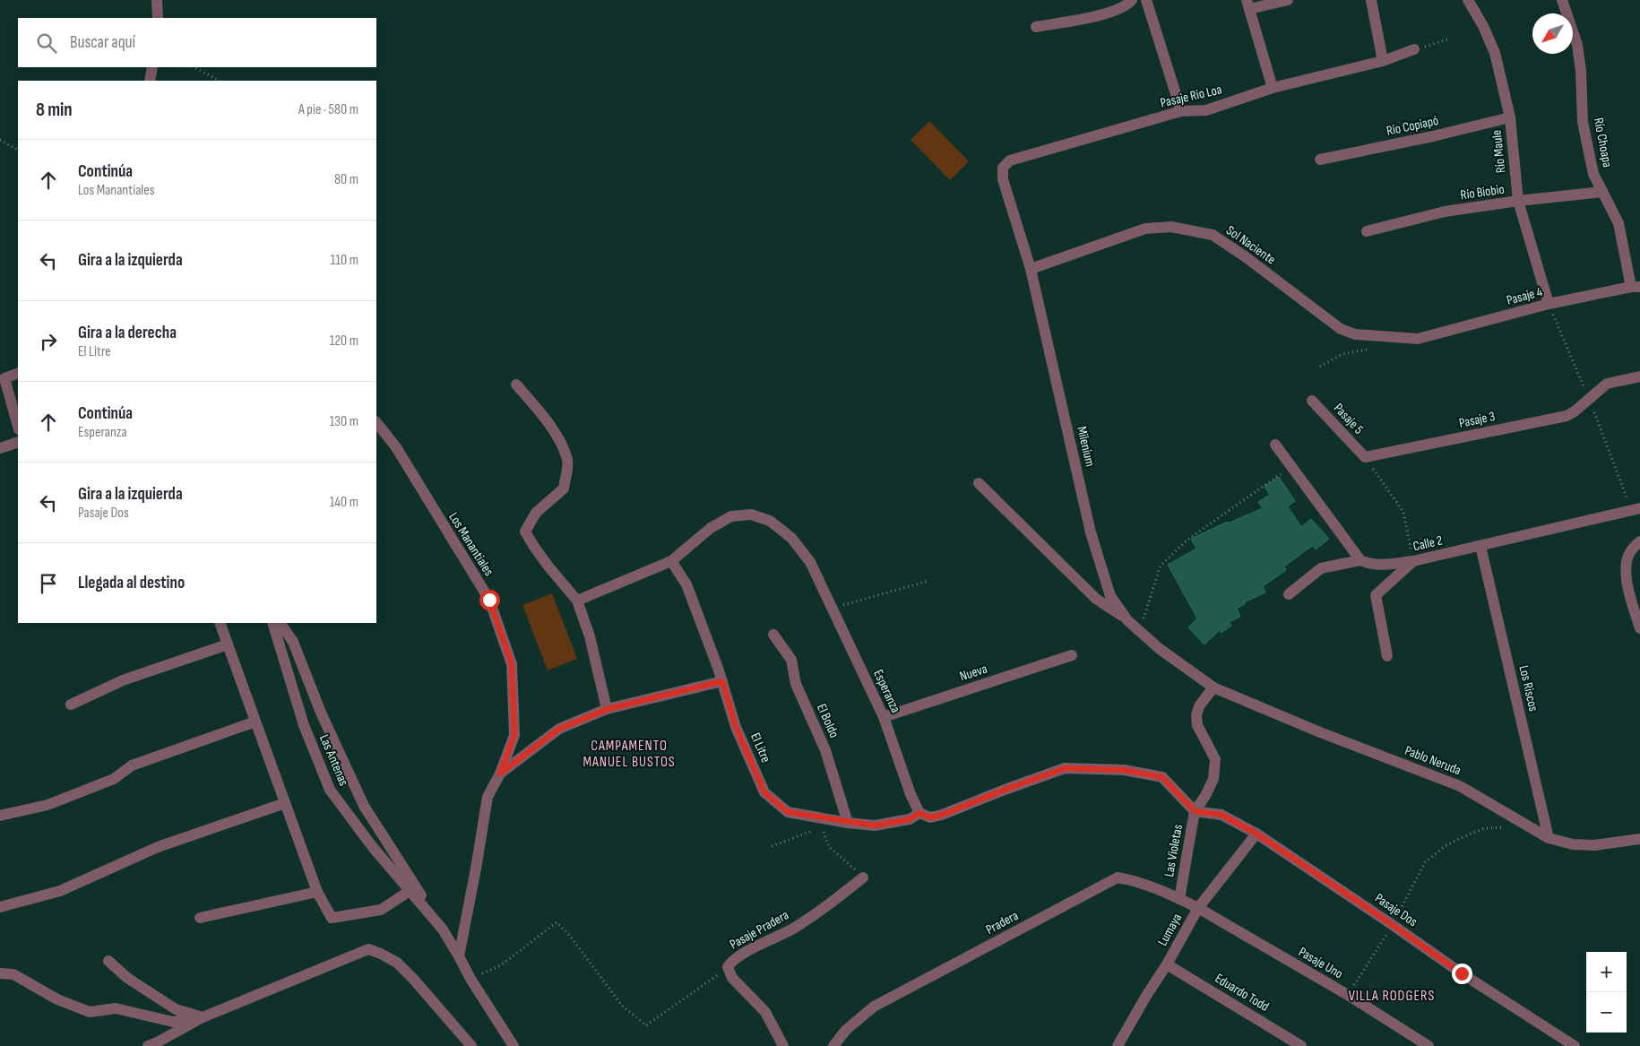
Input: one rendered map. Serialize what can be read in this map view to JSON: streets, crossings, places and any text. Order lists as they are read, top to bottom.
{
  "streets": {
    "street": [
      "Pasaje Río Loa",
      "Río Copiapó",
      "Río Choapa",
      "Río Maule",
      "Río Biobio",
      "Sol Naciente",
      "Pasaje 4",
      "Pasaje 5",
      "Pasaje 3",
      "Milenium",
      "Calle 2",
      "Los Manantiales",
      "Nueva",
      "Los Riscos",
      "Esperanza",
      "El Boldo",
      "El Litre",
      "Las Antenas",
      "Pablo Neruda",
      "Las Violetas",
      "Pasaje Dos",
      "Pradera",
      "Pasaje Pradera",
      "Lumaya",
      "Pasaje Uno",
      "Eduardo Todd"
    ]
  },
  "crossings": [
    ["Pasaje Río Loa", "Milenium"],
    ["Río Copiapó", "Río Maule"],
    ["Río Choapa", "Río Biobio"],
    ["Río Choapa", "Pasaje 4"],
    ["Río Maule", "Río Biobio"],
    ["Río Maule", "Pasaje 4"],
    ["Sol Naciente", "Pasaje 4"],
    ["Sol Naciente", "Milenium"],
    ["Pasaje 5", "Pasaje 3"],
    ["Milenium", "Pablo Neruda"],
    ["Milenium", "Las Violetas"],
    ["Calle 2", "Los Riscos"],
    ["Los Manantiales", "Las Antenas"],
    ["Nueva", "Esperanza"],
    ["Los Riscos", "Pablo Neruda"],
    ["Esperanza", "El Litre"],
    ["El Boldo", "El Litre"],
    ["Pablo Neruda", "Las Violetas"],
    ["Las Violetas", "Pasaje Dos"],
    ["Las Violetas", "Pradera"],
    ["Pasaje Dos", "Lumaya"],
    ["Pradera", "Lumaya"],
    ["Pradera", "Pasaje Uno"],
    ["Lumaya", "Pasaje Uno"],
    ["Lumaya", "Eduardo Todd"]
  ],
  "districts": ["CAMPAMENTO MANUEL BUSTOS", "VILLA RODGERS"],
  "north": "bottom left",
  "page": {
    "search": "Buscar aquí",
    "heading": ["8 min", "A pie · 580 m"],
    "list": [
      ["Continúa", "Los Manantiales", "80 m"],
      ["Gira a la izquierda", "110 m"],
      ["Gira a la derecha", "El Litre", "120 m"],
      ["Continúa", "Esperanza", "130 m"],
      ["Gira a la izquierda", "Pasaje Dos", "140 m"],
      "Llegada al destino"
    ],
    "map_buttons": ["+", "−"]
  }
}
